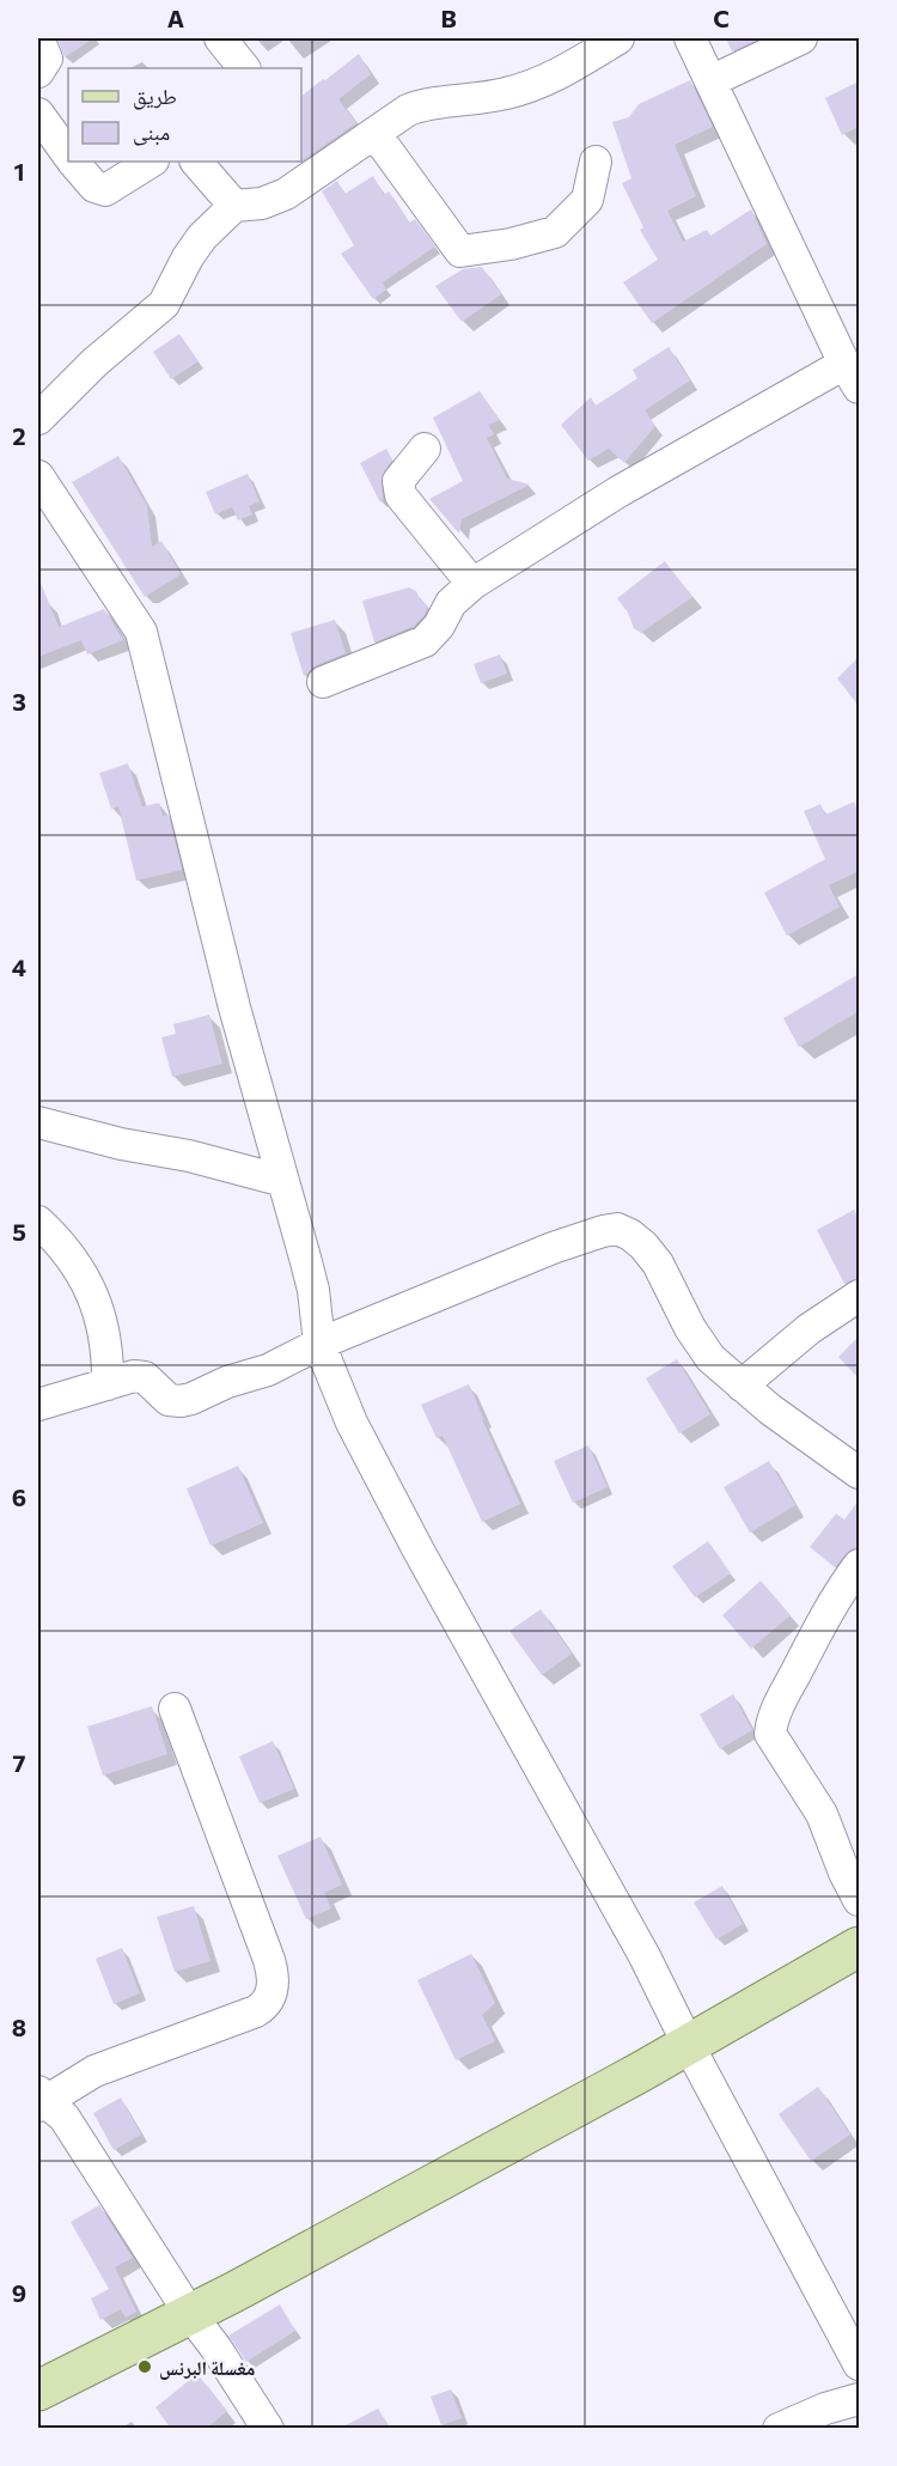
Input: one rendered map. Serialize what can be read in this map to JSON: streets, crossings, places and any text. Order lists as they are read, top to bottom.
{
  "places": ["مغسلة البرنس"],
  "legend": ["طريق", "مبنى"],
  "grid": {
    "columns": ["A", "B", "C"],
    "rows": [
      "1",
      "2",
      "3",
      "4",
      "5",
      "6",
      "7",
      "8",
      "9"
    ]
  }
}
